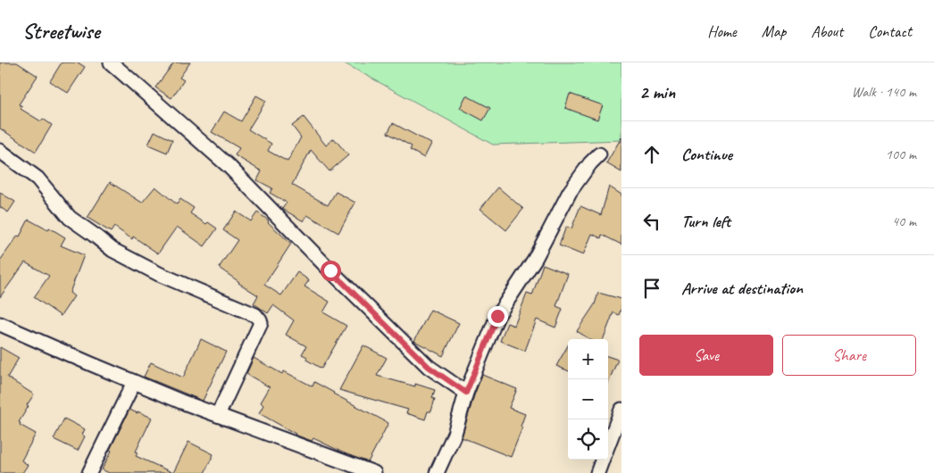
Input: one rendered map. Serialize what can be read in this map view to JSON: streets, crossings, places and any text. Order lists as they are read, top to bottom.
{
  "page": {
    "header": "Streetwise",
    "nav": [
      "Home",
      "Map",
      "About",
      "Contact"
    ],
    "heading": ["2 min", "Walk · 140 m"],
    "list": [
      ["Continue", "100 m"],
      ["Turn left", "40 m"],
      "Arrive at destination"
    ],
    "buttons": ["Save", "Share"],
    "map_buttons": ["+", "−"]
  }
}
